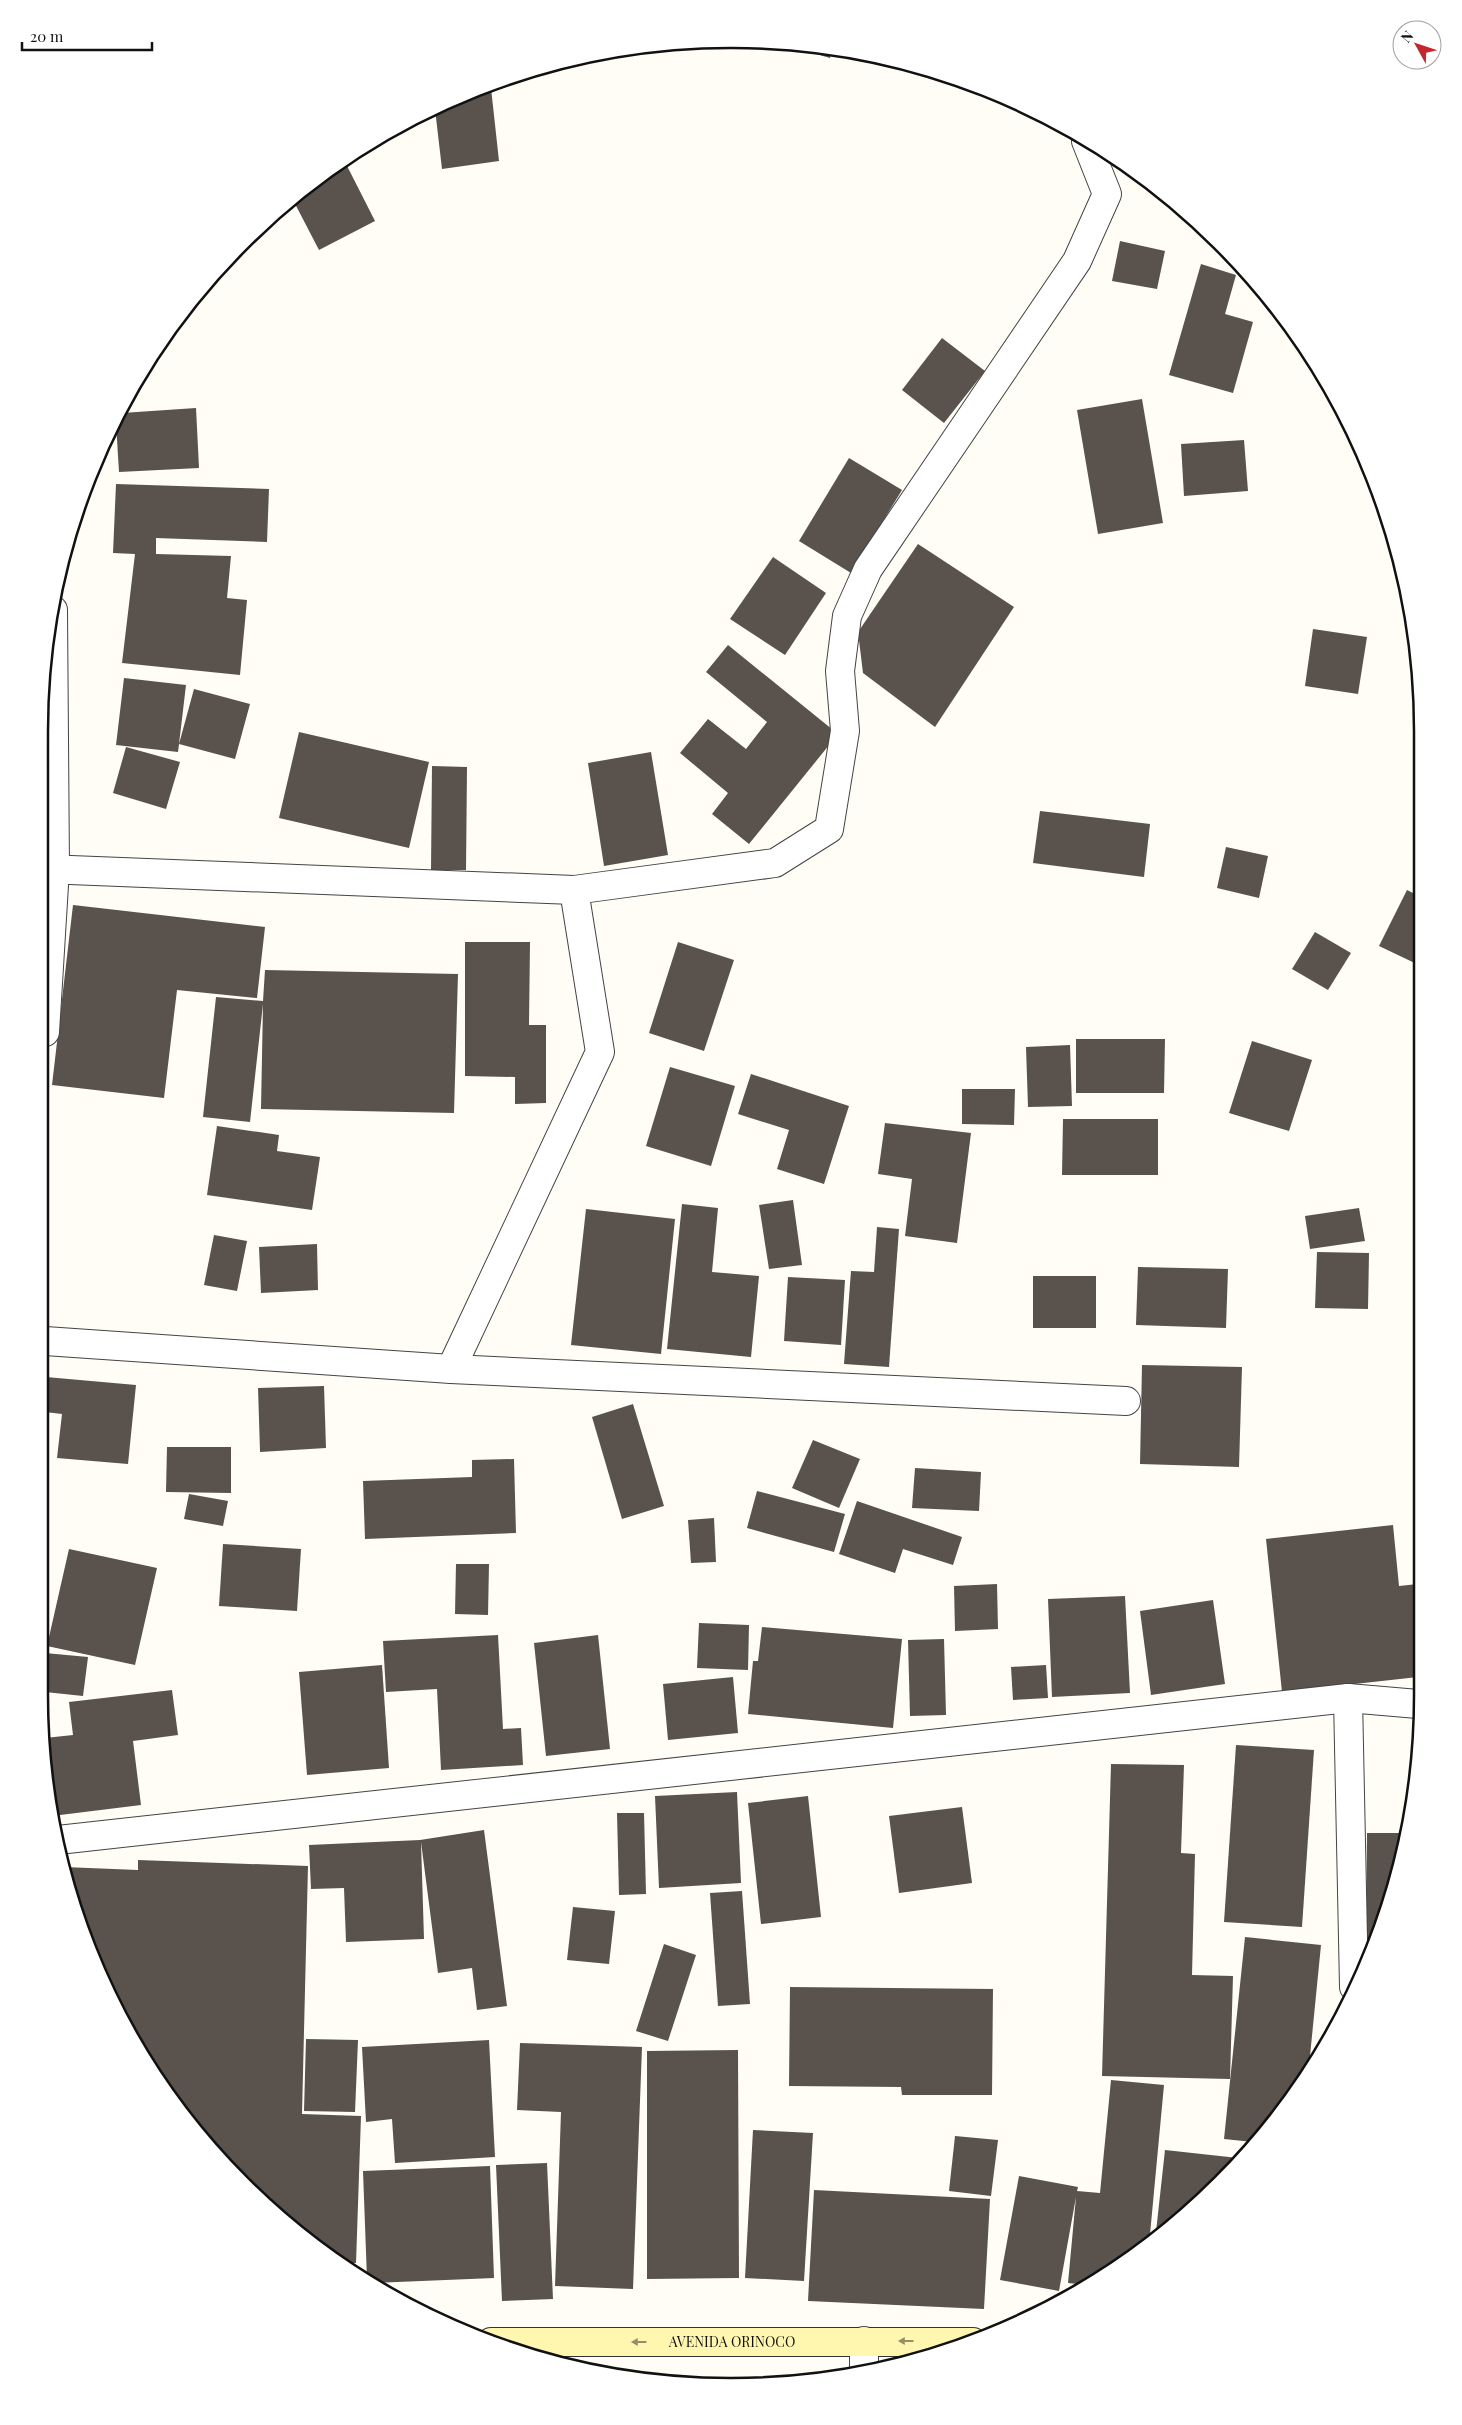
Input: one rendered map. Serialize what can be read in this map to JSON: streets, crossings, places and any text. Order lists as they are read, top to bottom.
{
  "streets": {
    "main road": ["AVENIDA ORINOCO"]
  },
  "one_way": ["AVENIDA ORINOCO"],
  "scale_bar": "20 m",
  "north": "top left"
}
